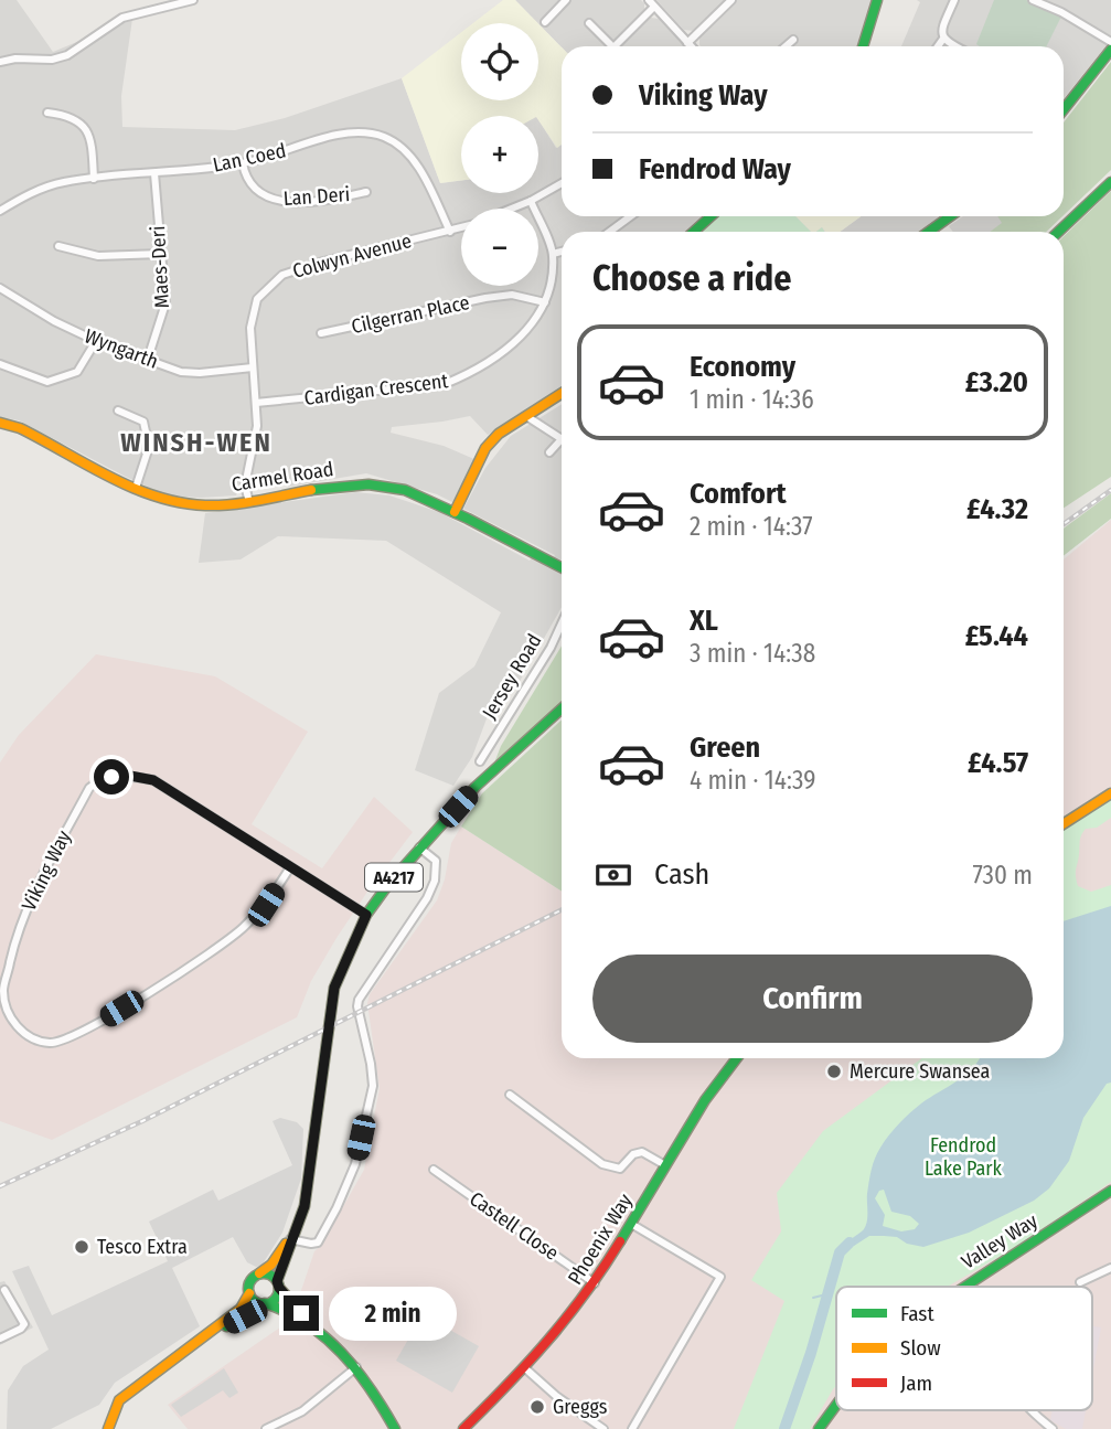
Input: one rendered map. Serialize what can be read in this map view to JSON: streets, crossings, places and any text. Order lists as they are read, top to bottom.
{
  "streets": {
    "street": [
      "Lan Coed",
      "Lan Deri",
      "Colwyn Avenue",
      "Maes-Deri",
      "Cilgerran Place",
      "Wyngarth",
      "Cardigan Crescent",
      "Carmel Road",
      "Jersey Road",
      "Viking Way",
      "A4217",
      "Castell Close",
      "Phoenix Way",
      "Valley Way"
    ]
  },
  "crossings": [
    ["Lan Coed", "Lan Deri"],
    ["Lan Coed", "Colwyn Avenue"],
    ["Lan Coed", "Maes-Deri"],
    ["Colwyn Avenue", "Wyngarth"],
    ["Colwyn Avenue", "Cardigan Crescent"],
    ["Colwyn Avenue", "Carmel Road"],
    ["Maes-Deri", "Wyngarth"],
    ["Cilgerran Place", "Cardigan Crescent"],
    ["Viking Way", "A4217"],
    ["Castell Close", "Phoenix Way"]
  ],
  "districts": ["WINSH-WEN"],
  "parks": ["Fendrod Lake Park"],
  "places": ["Mercure Swansea", "Tesco Extra", "Greggs"],
  "legend": ["Fast", "Slow", "Jam"],
  "page": {
    "map_buttons": ["+", "−"],
    "banner": ["Viking Way", "Fendrod Way"],
    "heading": "Choose a ride",
    "list": [
      {
        "name": "Economy",
        "note": "1 min · 14:36",
        "value": "£3.20"
      },
      {
        "name": "Comfort",
        "note": "2 min · 14:37",
        "value": "£4.32"
      },
      {
        "name": "XL",
        "note": "3 min · 14:38",
        "value": "£5.44"
      },
      {
        "name": "Green",
        "note": "4 min · 14:39",
        "value": "£4.57"
      }
    ],
    "pay": ["Cash", "730 m"],
    "buttons": "Confirm",
    "bubble": "2 min"
  }
}
